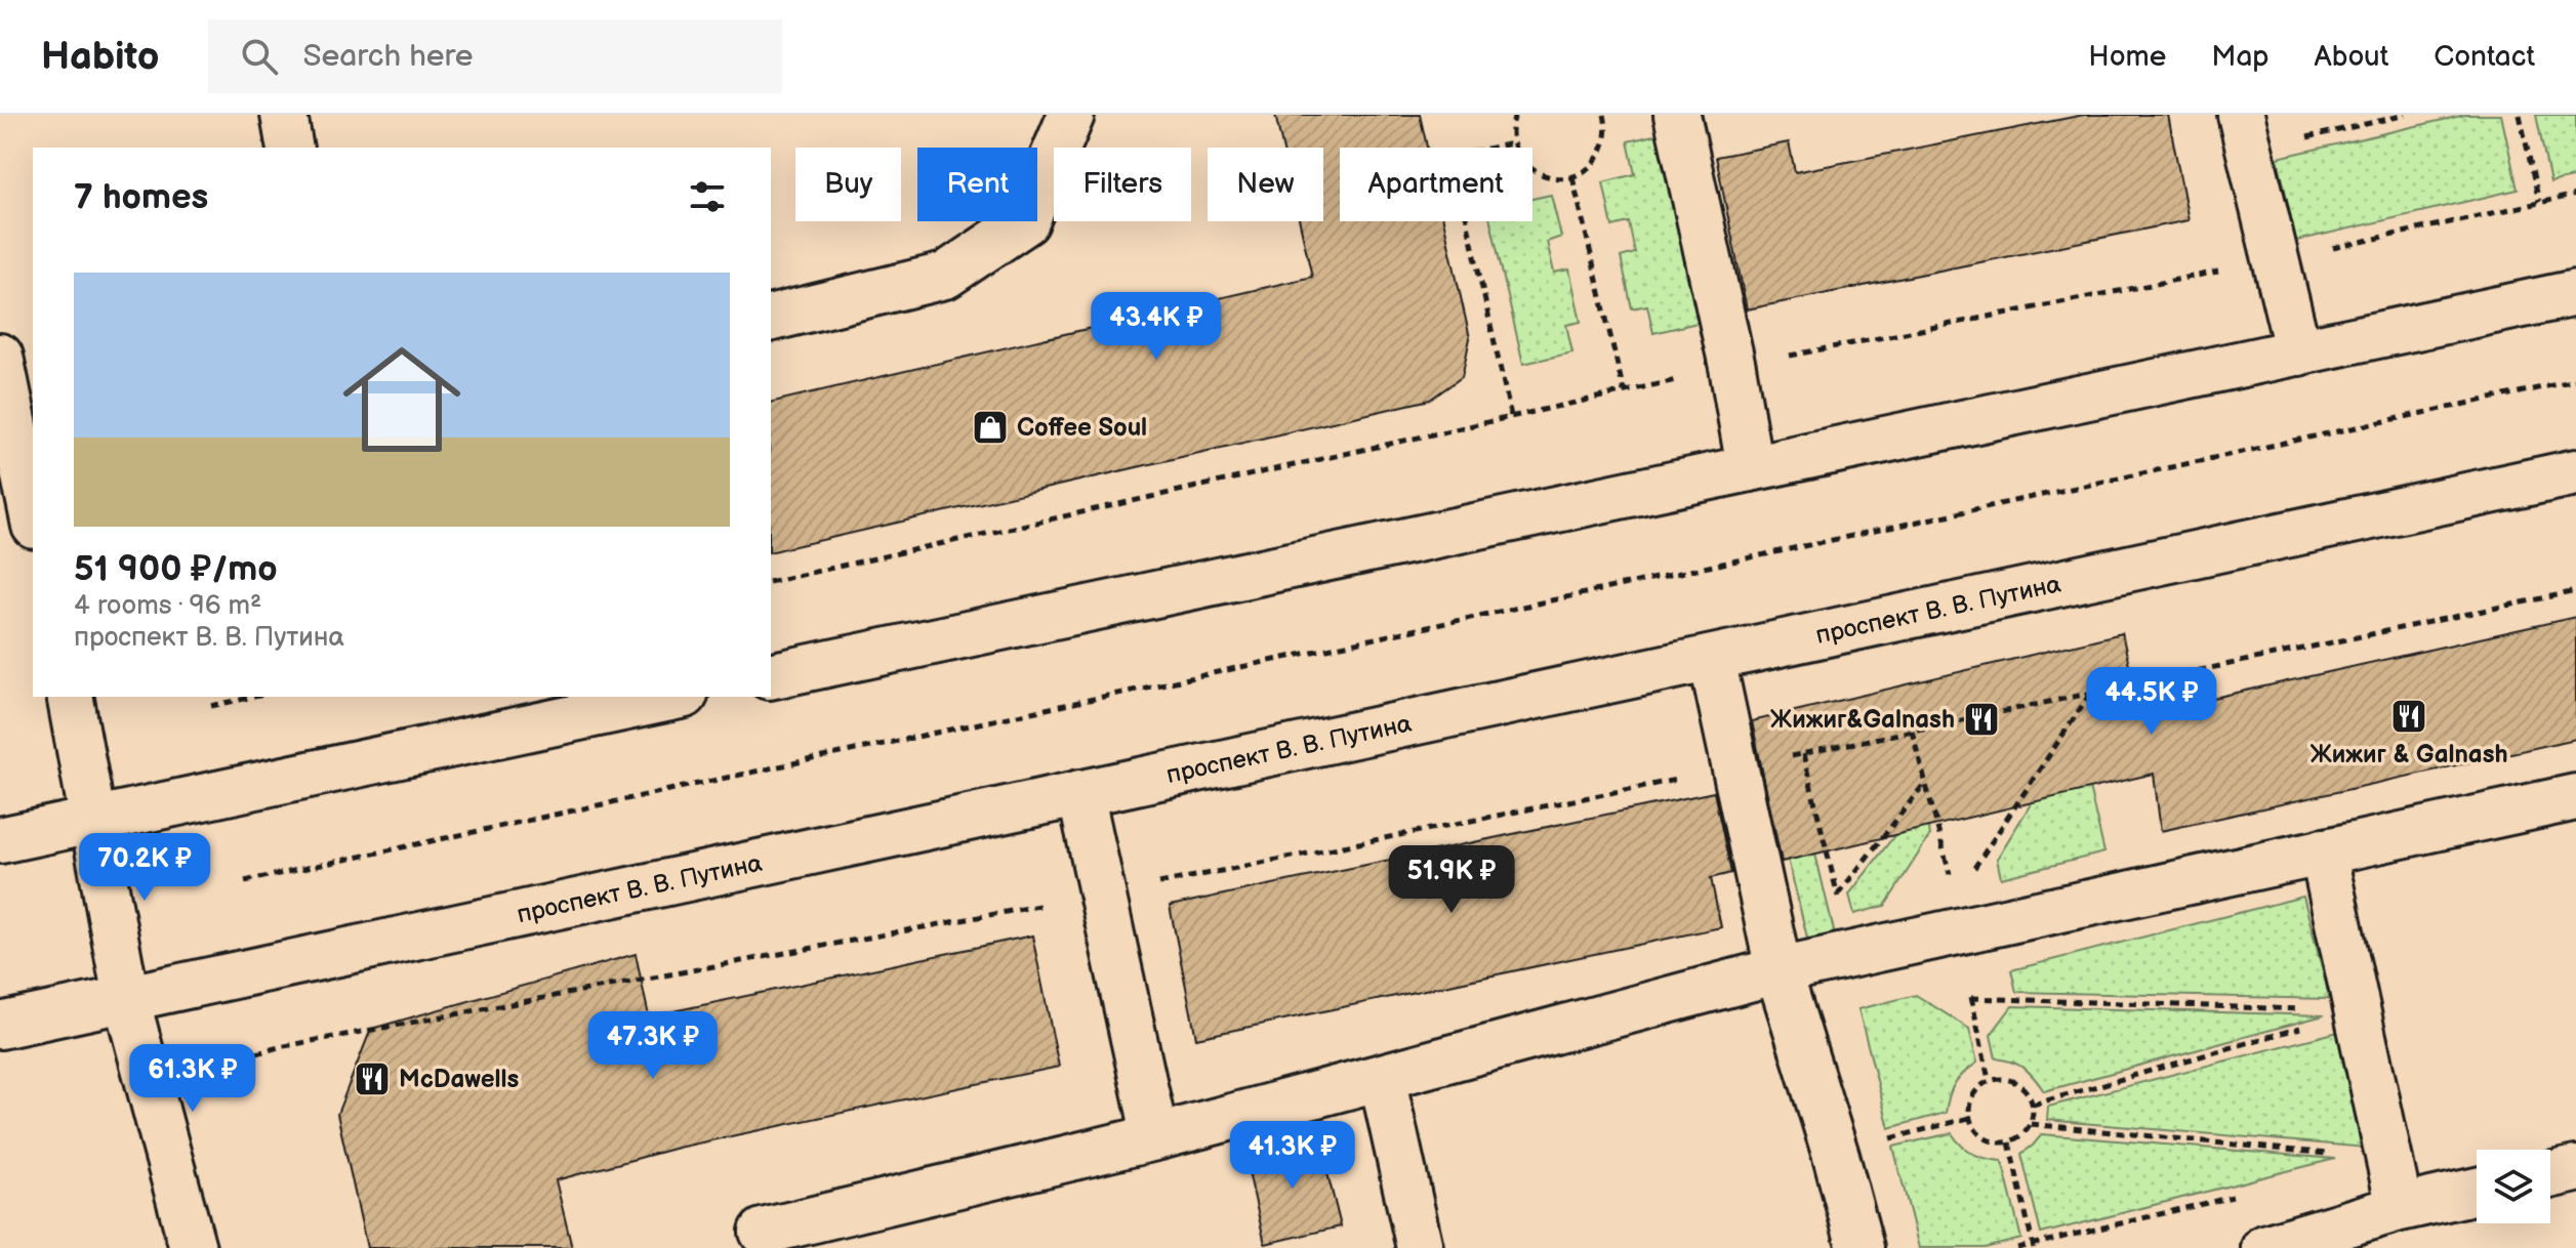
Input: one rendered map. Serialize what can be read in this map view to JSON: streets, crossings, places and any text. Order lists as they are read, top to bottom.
{
  "streets": {
    "main road": ["проспект В. В. Путина"]
  },
  "places": {
    "shop": ["Coffee Soul"],
    "restaurant": ["Жижиг & Galnash", "Жижиг&Galnash", "McDawells"]
  },
  "page": {
    "header": "Habito",
    "search": "Search here",
    "nav": [
      "Home",
      "Map",
      "About",
      "Contact"
    ],
    "chip": [
      "Buy",
      "Rent",
      "Filters",
      "New",
      "Apartment"
    ],
    "heading": "7 homes",
    "list": [
      {
        "name": "51 900 ₽/mo",
        "note": "4 rooms · 96 m² · проспект В. В. Путина"
      }
    ],
    "price": [
      "43.4K ₽",
      "44.5K ₽",
      "70.2K ₽",
      "51.9K ₽",
      "47.3K ₽",
      "61.3K ₽",
      "41.3K ₽"
    ]
  }
}
